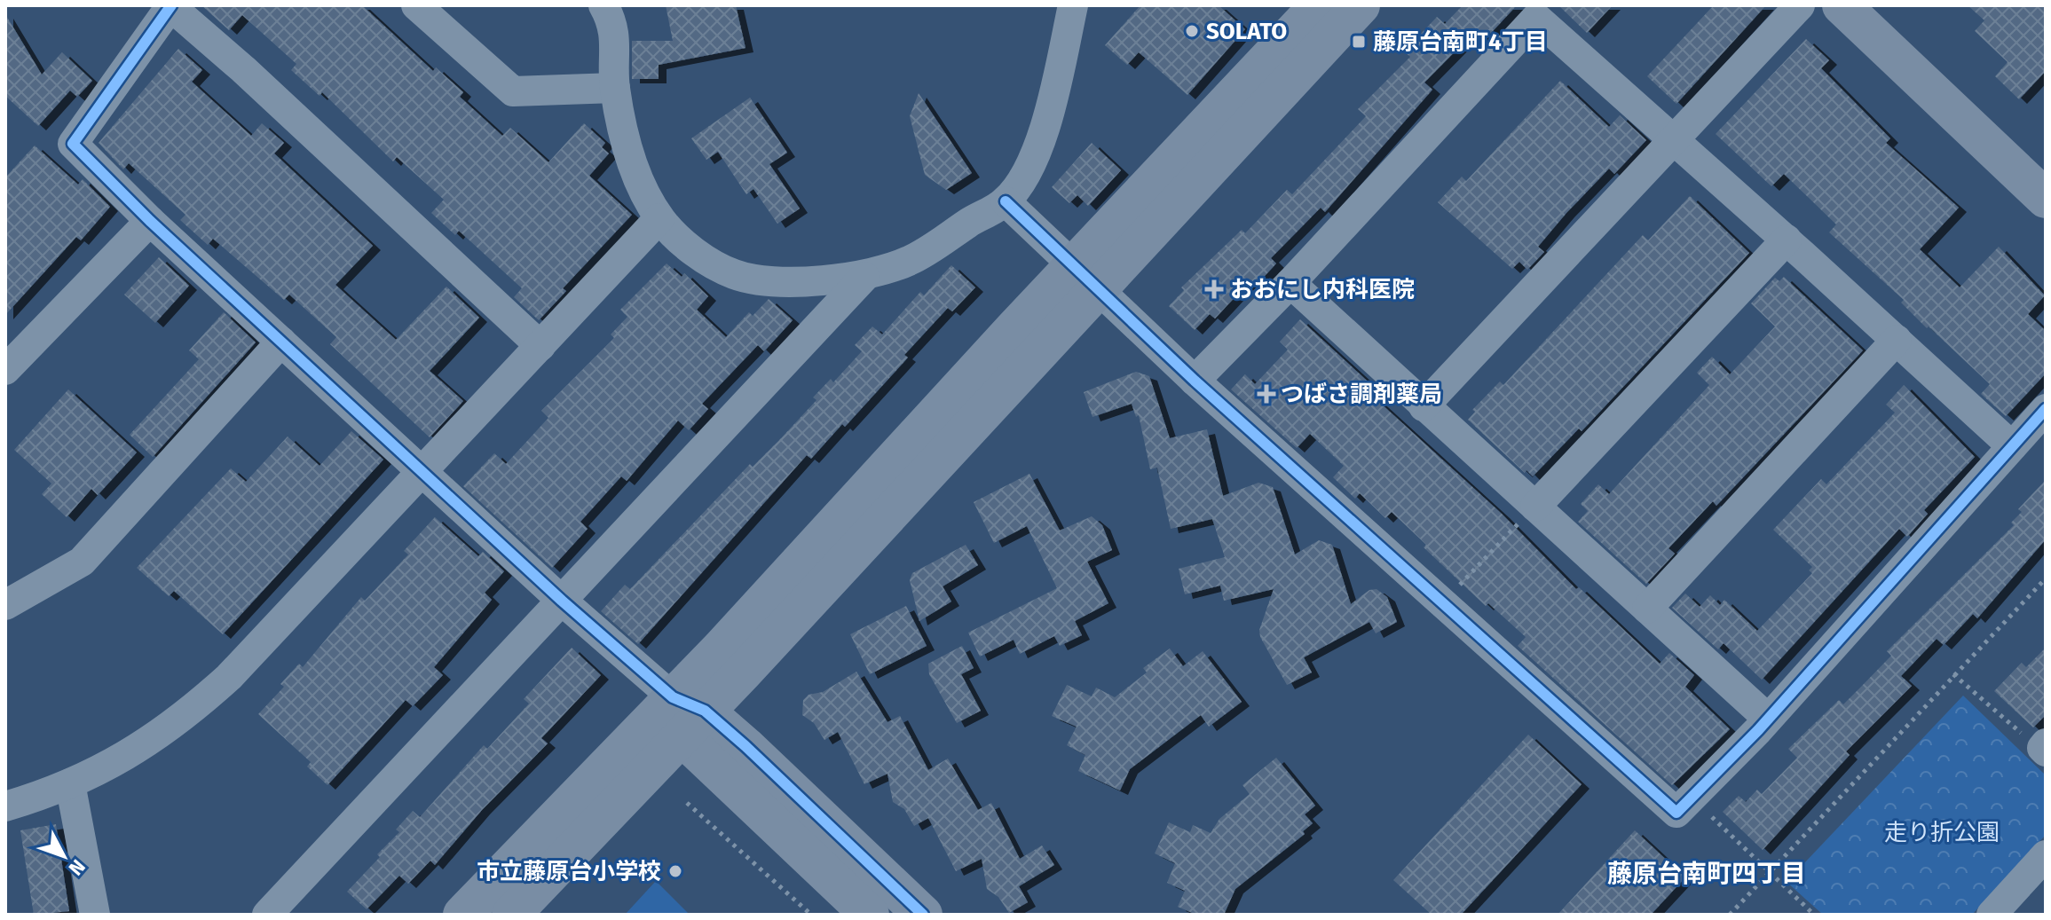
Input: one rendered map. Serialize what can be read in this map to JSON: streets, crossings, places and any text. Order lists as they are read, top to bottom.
{
  "districts": ["藤原台南町四丁目"],
  "parks": ["走り折公園"],
  "places": {
    "other": ["SOLATO", "市立藤原台小学校"],
    "transit": ["藤原台南町4丁目"],
    "health": ["おおにし内科医院", "つばさ調剤薬局"]
  },
  "north": "bottom right"
}
